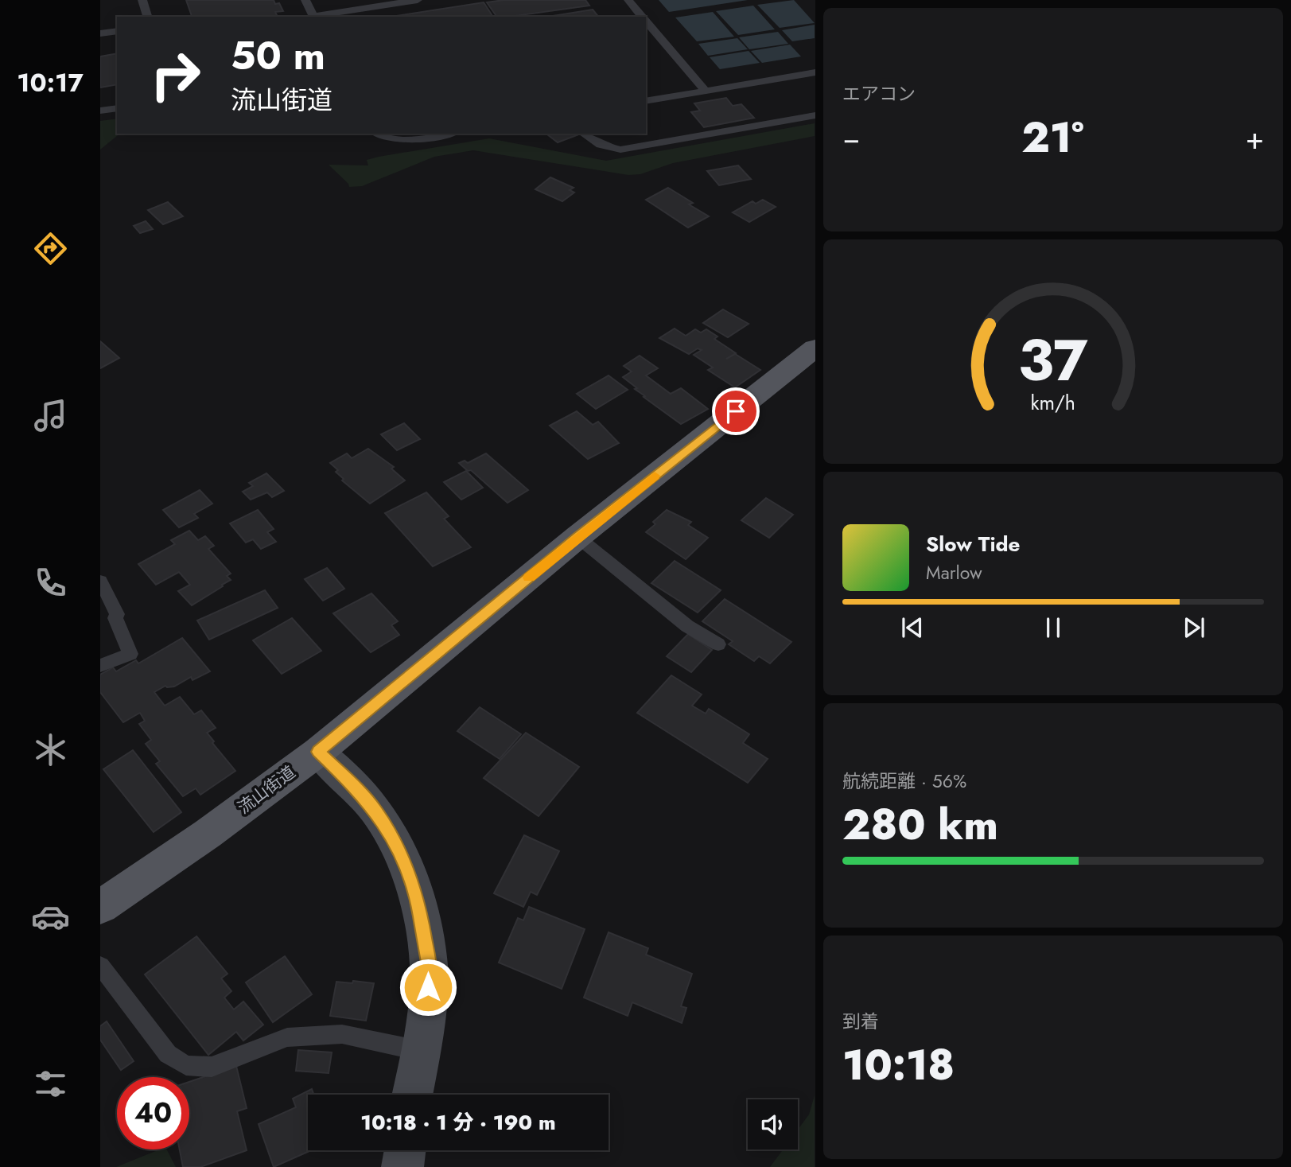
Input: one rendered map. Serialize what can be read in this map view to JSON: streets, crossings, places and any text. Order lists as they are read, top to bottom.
{
  "streets": {
    "main road": ["流山街道"]
  },
  "page": {
    "tabs": "10:17",
    "tile": [
      "エアコン",
      ["航続距離 · 56%", "280 km"],
      ["到着", "10:18"]
    ],
    "turn": ["50 m", "流山街道"],
    "heat": ["−", "21°", "+"],
    "song": ["Slow Tide", "Marlow"],
    "limit": "40",
    "trip": "10:18 · 1 分 · 190 m",
    "gauge": ["37", "km/h"]
  }
}
